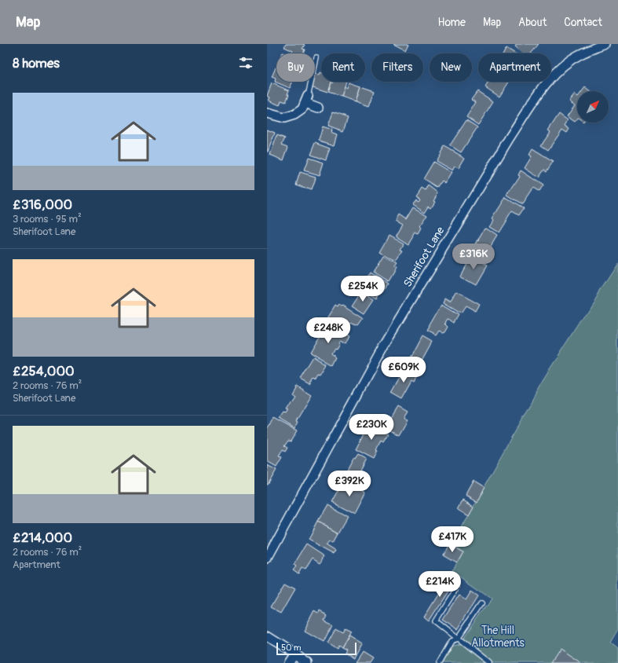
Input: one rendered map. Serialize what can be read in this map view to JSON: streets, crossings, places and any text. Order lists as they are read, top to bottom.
{
  "streets": {
    "street": ["Sherifoot Lane"]
  },
  "parks": ["The Hill Allotments"],
  "scale_bar": "50 m",
  "north": "top right",
  "page": {
    "header": "Map",
    "nav": [
      "Home",
      "Map",
      "About",
      "Contact"
    ],
    "heading": "8 homes",
    "chip": [
      "Buy",
      "Rent",
      "Filters",
      "New",
      "Apartment"
    ],
    "list": [
      {
        "name": "£316,000",
        "note": "3 rooms · 95 m² · Sherifoot Lane"
      },
      {
        "name": "£254,000",
        "note": "2 rooms · 76 m² · Sherifoot Lane"
      },
      {
        "name": "£214,000",
        "note": "2 rooms · 76 m² · Apartment"
      }
    ],
    "price": [
      "£316K",
      "£254K",
      "£248K",
      "£609K",
      "£230K",
      "£392K",
      "£417K",
      "£214K"
    ],
    "scale": "50 m"
  }
}
